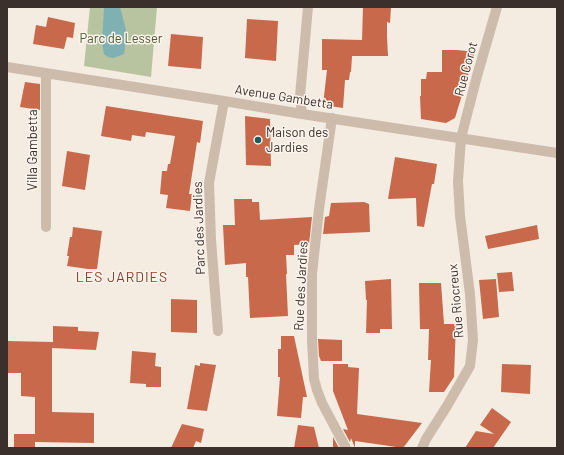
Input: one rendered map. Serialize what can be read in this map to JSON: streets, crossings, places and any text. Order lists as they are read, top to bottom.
{
  "streets": {
    "street": [
      "Rue Corot",
      "Avenue Gambetta",
      "Villa Gambetta",
      "Parc des Jardies",
      "Rue des Jardies",
      "Rue Riocreux"
    ]
  },
  "crossings": [
    ["Rue Corot", "Avenue Gambetta"],
    ["Rue Corot", "Rue Riocreux"],
    ["Avenue Gambetta", "Villa Gambetta"],
    ["Avenue Gambetta", "Parc des Jardies"],
    ["Avenue Gambetta", "Rue des Jardies"],
    ["Avenue Gambetta", "Rue Riocreux"]
  ],
  "districts": ["LES JARDIES"],
  "parks": ["Parc de Lesser"],
  "places": ["Maison des Jardies"]
}
